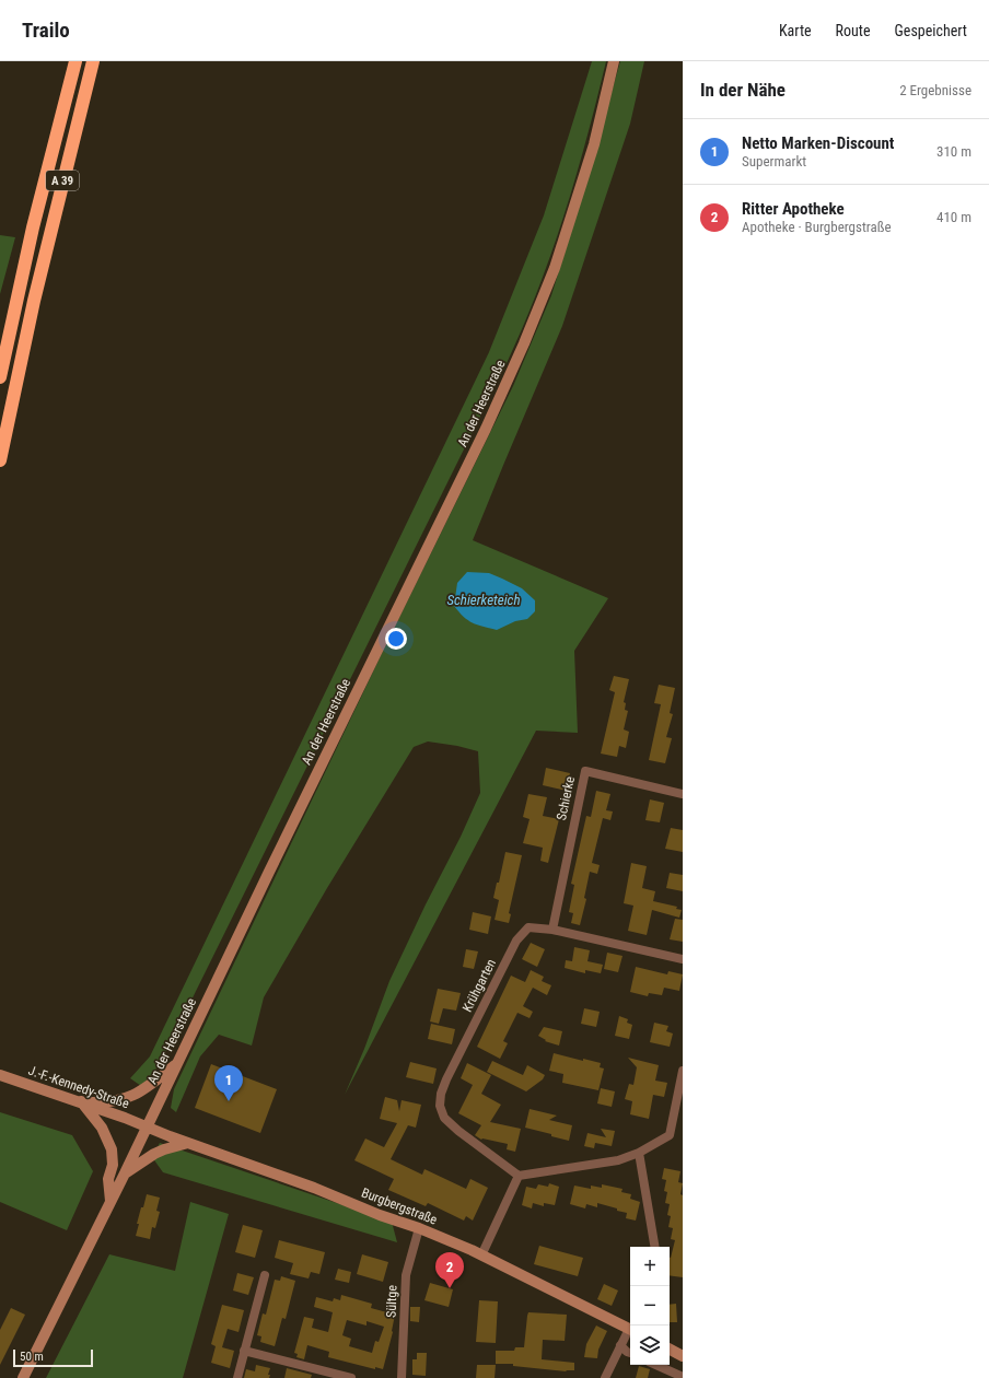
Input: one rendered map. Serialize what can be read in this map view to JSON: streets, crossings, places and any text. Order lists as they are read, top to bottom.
{
  "streets": {
    "highway": ["A 39"],
    "street": [
      "An der Heerstraße",
      "Schierke",
      "Krühgarten",
      "J.-F.-Kennedy-Straße",
      "Burgbergstraße",
      "Sültge"
    ]
  },
  "crossings": [
    ["An der Heerstraße", "J.-F.-Kennedy-Straße"],
    ["An der Heerstraße", "Burgbergstraße"],
    ["Schierke", "Krühgarten"],
    ["J.-F.-Kennedy-Straße", "Burgbergstraße"],
    ["Burgbergstraße", "Sültge"]
  ],
  "water": ["Schierketeich"],
  "scale_bar": "50 m",
  "page": {
    "header": "Trailo",
    "nav": ["Karte", "Route", "Gespeichert"],
    "heading": ["In der Nähe", "2 Ergebnisse"],
    "list": [
      {
        "mark": "1",
        "name": "Netto Marken-Discount",
        "note": "Supermarkt",
        "value": "310 m"
      },
      {
        "mark": "2",
        "name": "Ritter Apotheke",
        "note": "Apotheke · Burgbergstraße",
        "value": "410 m"
      }
    ],
    "pins": ["1", "2"],
    "map_buttons": ["+", "−"],
    "scale": "50 m"
  }
}
